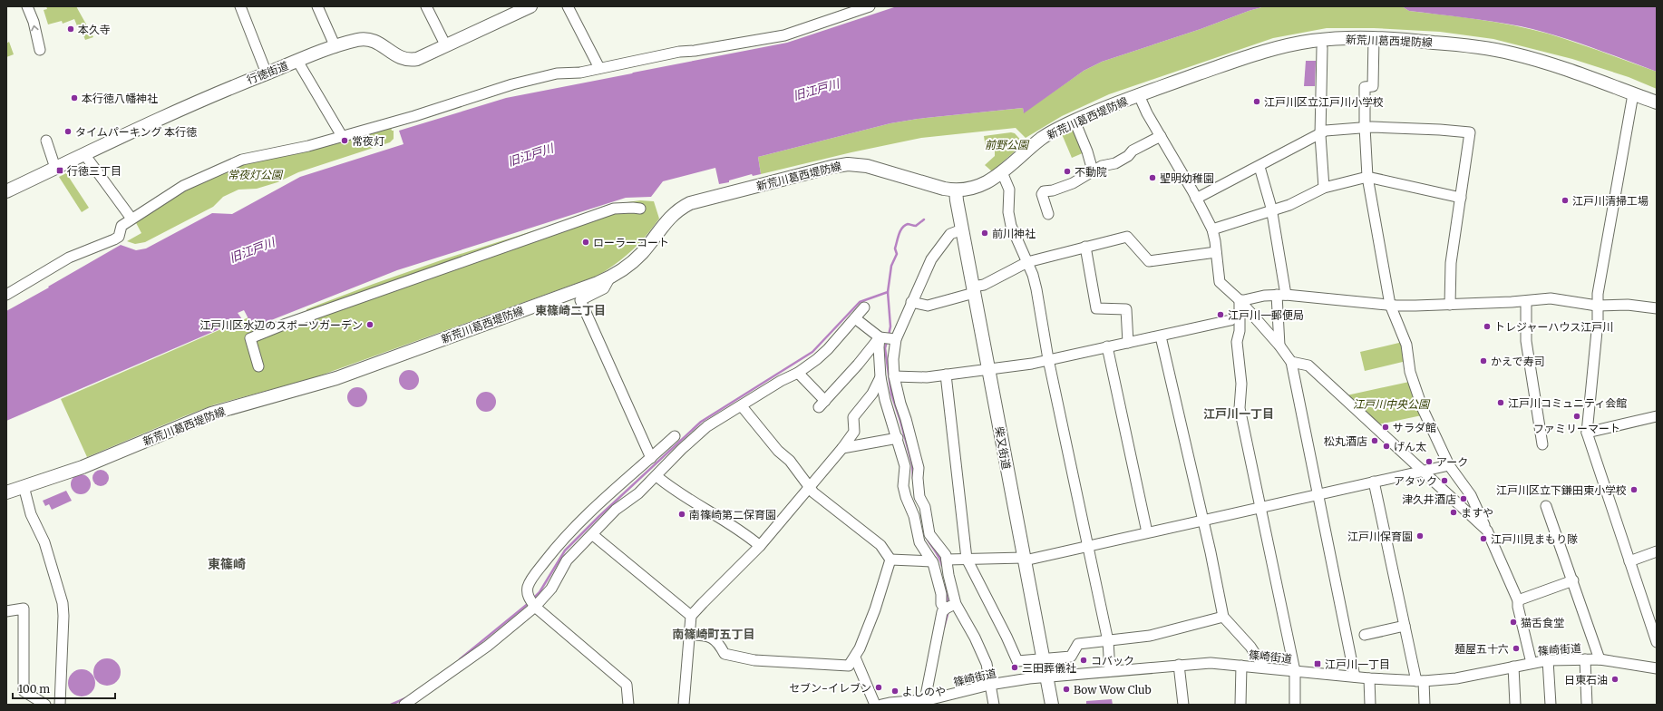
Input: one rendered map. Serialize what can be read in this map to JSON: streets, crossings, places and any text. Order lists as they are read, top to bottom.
{
  "streets": {
    "main road": ["新荒川葛西堤防線", "行徳街道", "柴又街道"],
    "street": ["篠崎街道"]
  },
  "crossings": [
    ["新荒川葛西堤防線", "柴又街道"],
    ["柴又街道", "篠崎街道"]
  ],
  "districts": [
    "東篠崎二丁目",
    "江戸川一丁目",
    "東篠崎",
    "南篠崎町五丁目"
  ],
  "water": ["旧江戸川"],
  "parks": ["前野公園", "常夜灯公園", "江戸川中央公園"],
  "places": {
    "other": [
      "本久寺",
      "本行徳八幡神社",
      "江戸川区立江戸川小学校",
      "タイムパーキング 本行徳",
      "常夜灯",
      "不動院",
      "聖明幼稚園",
      "江戸川清掃工場",
      "前川神社",
      "ローラーコート",
      "江戸川一郵便局",
      "江戸川区水辺のスポーツガーデン",
      "トレジャーハウス江戸川",
      "かえで寿司",
      "江戸川コミュニティ会館",
      "ファミリーマート",
      "サラダ館",
      "松丸酒店",
      "げん太",
      "アーク",
      "アタック",
      "江戸川区立下鎌田東小学校",
      "津久井酒店",
      "ますや",
      "南篠崎第二保育園",
      "江戸川保育園",
      "江戸川見まもり隊",
      "猫舌食堂",
      "麺屋五十六",
      "コバック",
      "三田葬儀社",
      "日東石油",
      "セブン-イレブン",
      "Bow Wow Club",
      "よしのや"
    ],
    "transit": ["行徳三丁目", "江戸川一丁目"]
  },
  "scale_bar": "100 m"
}
